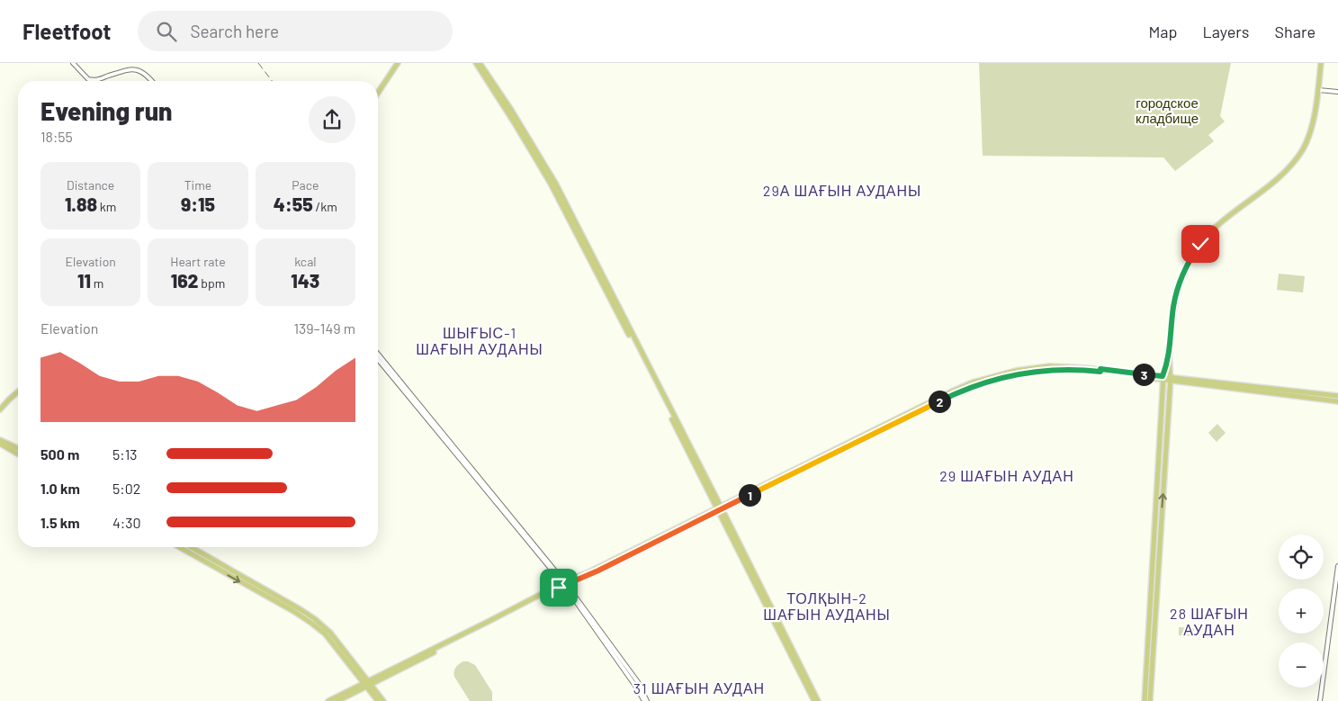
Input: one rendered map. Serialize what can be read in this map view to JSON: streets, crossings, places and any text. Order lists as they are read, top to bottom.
{
  "districts": [
    "29А ШАҒЫН АУДАНЫ",
    "ШЫҒЫС-1 ШАҒЫН АУДАНЫ",
    "29 ШАҒЫН АУДАН",
    "ТОЛҚЫН-2 ШАҒЫН АУДАНЫ",
    "28 ШАҒЫН АУДАН",
    "31 ШАҒЫН АУДАН"
  ],
  "parks": ["городское кладбище"],
  "page": {
    "header": "Fleetfoot",
    "search": "Search here",
    "nav": ["Map", "Layers", "Share"],
    "heading": ["Evening run", "18:55"],
    "stats": [
      ["Distance", "1.88 km"],
      ["Time", "9:15"],
      ["Pace", "4:55 /km"],
      ["Elevation", "11 m"],
      ["Heart rate", "162 bpm"],
      ["kcal", "143"]
    ],
    "chart": ["Elevation", "139–149 m"],
    "pins": ["3", "2", "1"],
    "list": [
      {
        "name": "500 m",
        "note": "5:13"
      },
      {
        "name": "1.0 km",
        "note": "5:02"
      },
      {
        "name": "1.5 km",
        "note": "4:30"
      }
    ],
    "map_buttons": ["+", "−"]
  }
}
